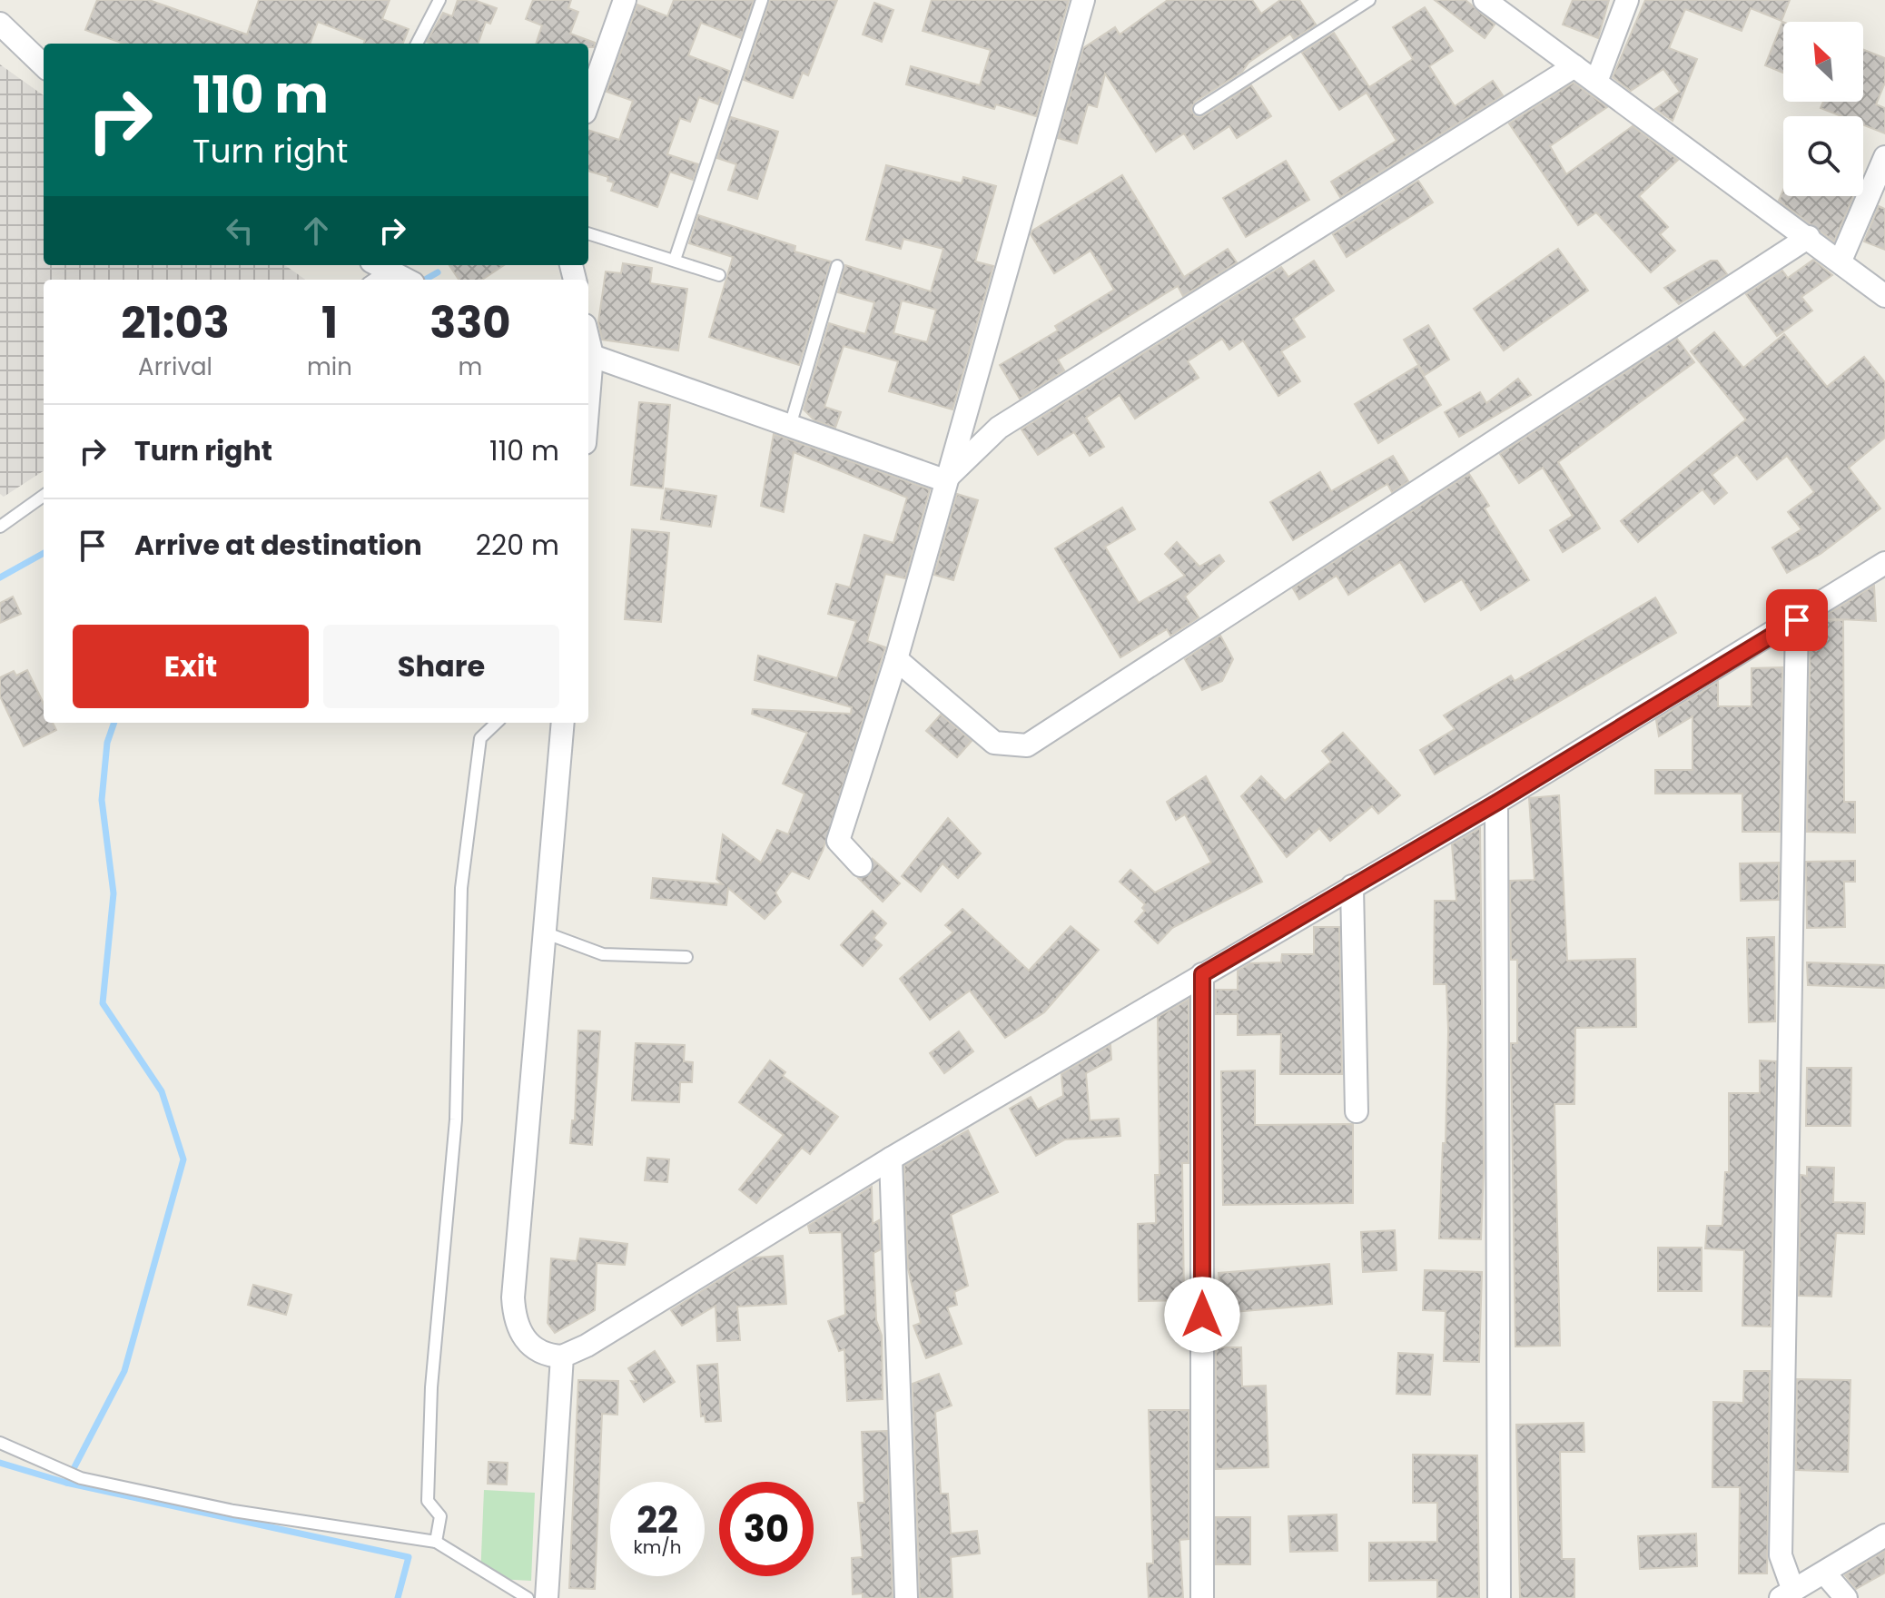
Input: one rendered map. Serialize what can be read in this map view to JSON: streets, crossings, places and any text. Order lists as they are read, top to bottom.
{
  "north": "top left",
  "page": {
    "turn": ["110 m", "Turn right"],
    "eta": [
      "21:03",
      "Arrival",
      "1",
      "min",
      "330",
      "m"
    ],
    "list": [
      {
        "name": "Turn right",
        "value": "110 m"
      },
      {
        "name": "Arrive at destination",
        "value": "220 m"
      }
    ],
    "buttons": ["Exit", "Share"],
    "speed": "22 km/h",
    "limit": "30"
  }
}
